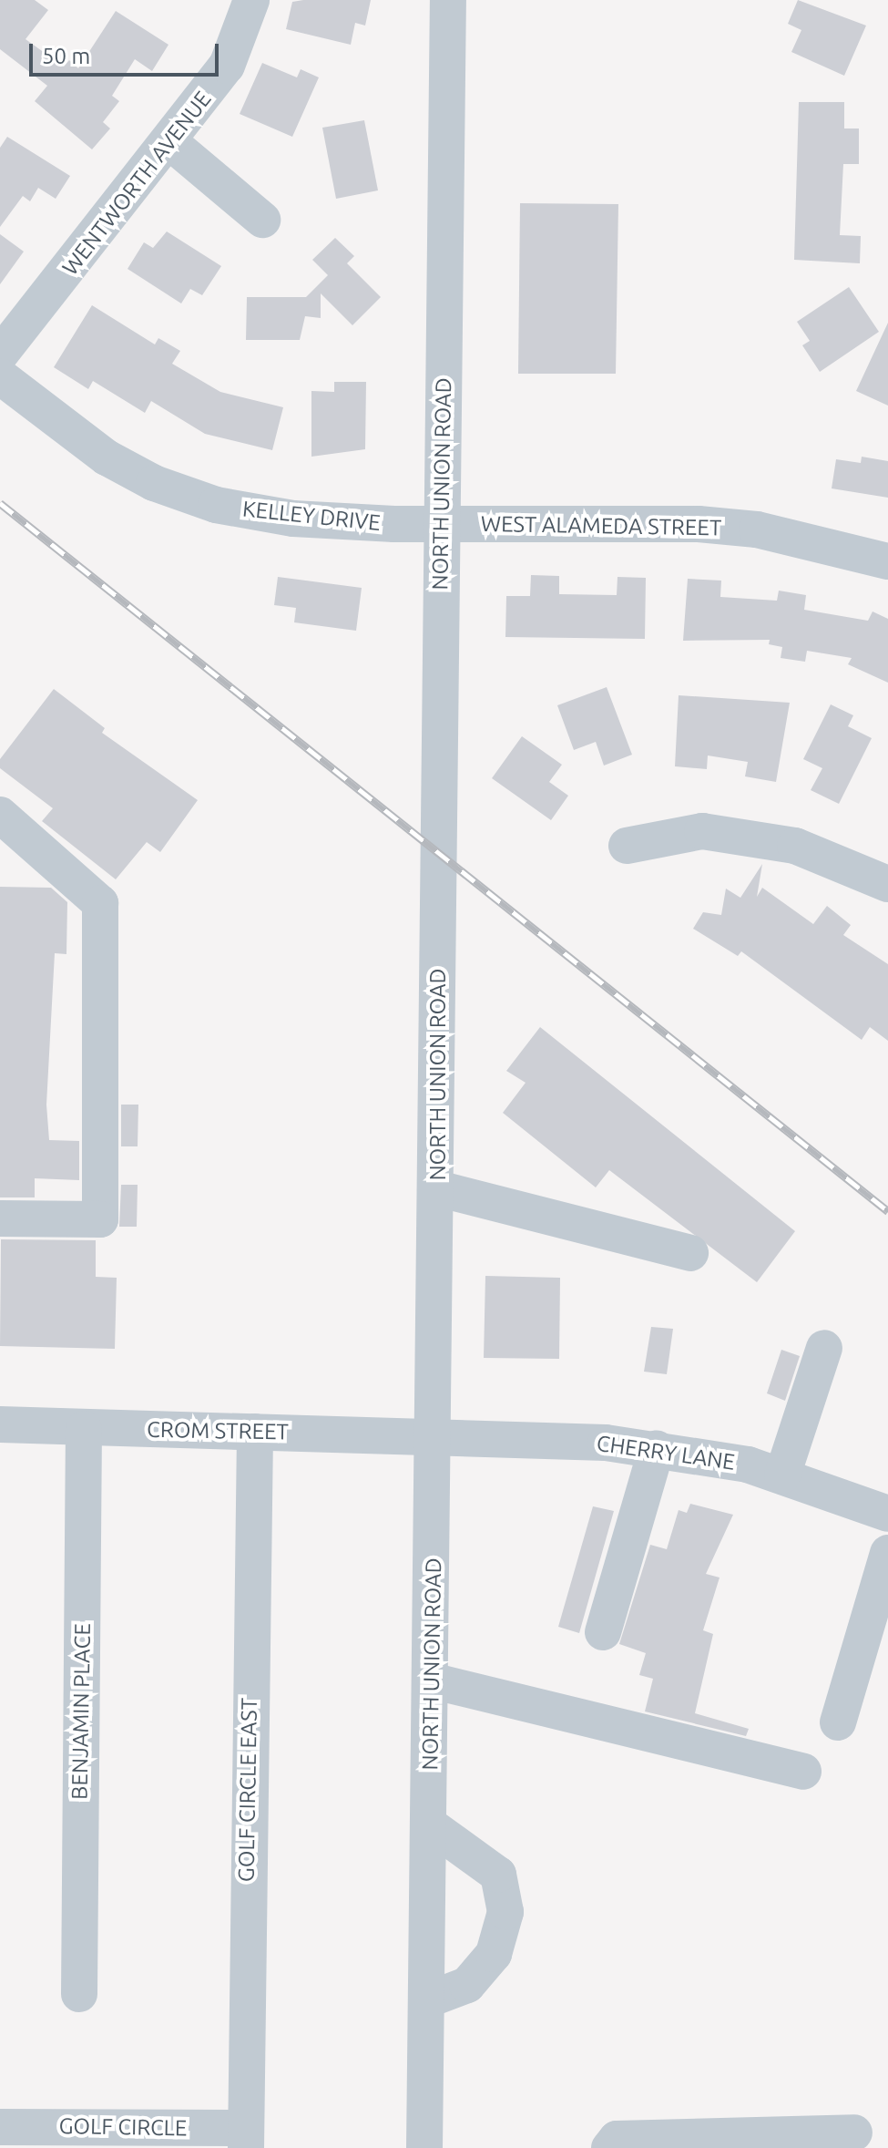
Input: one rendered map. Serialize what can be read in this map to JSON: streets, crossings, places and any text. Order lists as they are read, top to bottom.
{
  "streets": {
    "street": [
      "WENTWORTH AVENUE",
      "NORTH UNION ROAD",
      "KELLEY DRIVE",
      "WEST ALAMEDA STREET",
      "CROM STREET",
      "CHERRY LANE",
      "BENJAMIN PLACE",
      "GOLF CIRCLE EAST",
      "GOLF CIRCLE"
    ]
  },
  "crossings": [
    ["NORTH UNION ROAD", "KELLEY DRIVE"],
    ["NORTH UNION ROAD", "WEST ALAMEDA STREET"],
    ["NORTH UNION ROAD", "CROM STREET"],
    ["NORTH UNION ROAD", "CHERRY LANE"],
    ["KELLEY DRIVE", "WEST ALAMEDA STREET"],
    ["CROM STREET", "CHERRY LANE"],
    ["CROM STREET", "BENJAMIN PLACE"],
    ["CROM STREET", "GOLF CIRCLE EAST"],
    ["GOLF CIRCLE EAST", "GOLF CIRCLE"]
  ],
  "scale_bar": "50 m"
}
